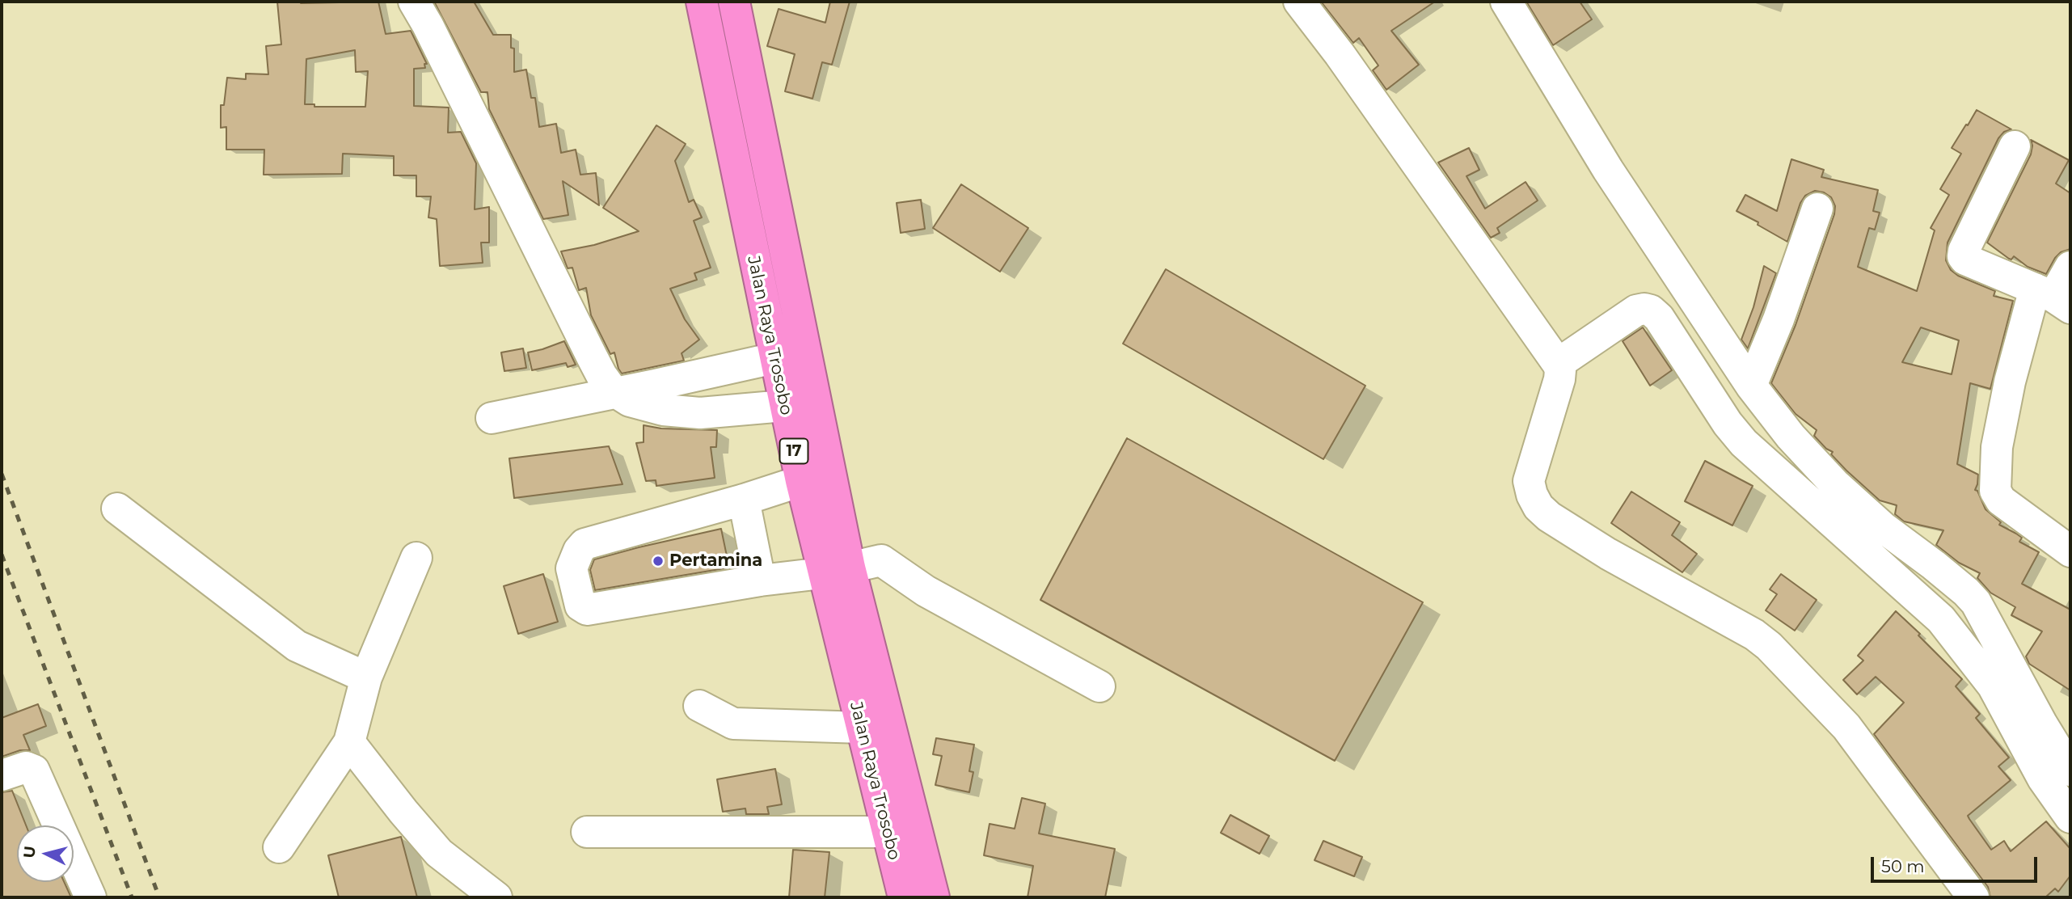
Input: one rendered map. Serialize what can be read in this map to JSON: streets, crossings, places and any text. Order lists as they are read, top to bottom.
{
  "streets": {
    "highway": ["Jalan Raya Trosobo", "17"]
  },
  "places": ["Pertamina"],
  "scale_bar": "50 m",
  "north": "left"
}
